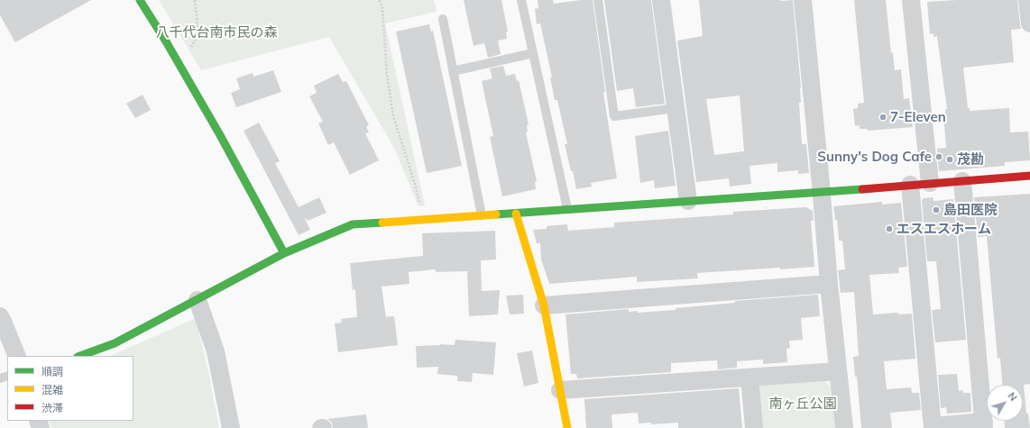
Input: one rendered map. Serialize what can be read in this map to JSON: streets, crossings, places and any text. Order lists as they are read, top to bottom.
{
  "parks": ["八千代台南市民の森", "南ヶ丘公園"],
  "places": [
    "7-Eleven",
    "Sunny's Dog Cafe",
    "茂勘",
    "島田医院",
    "エスエスホーム"
  ],
  "legend": ["順調", "混雑", "渋滞"],
  "north": "top right"
}
